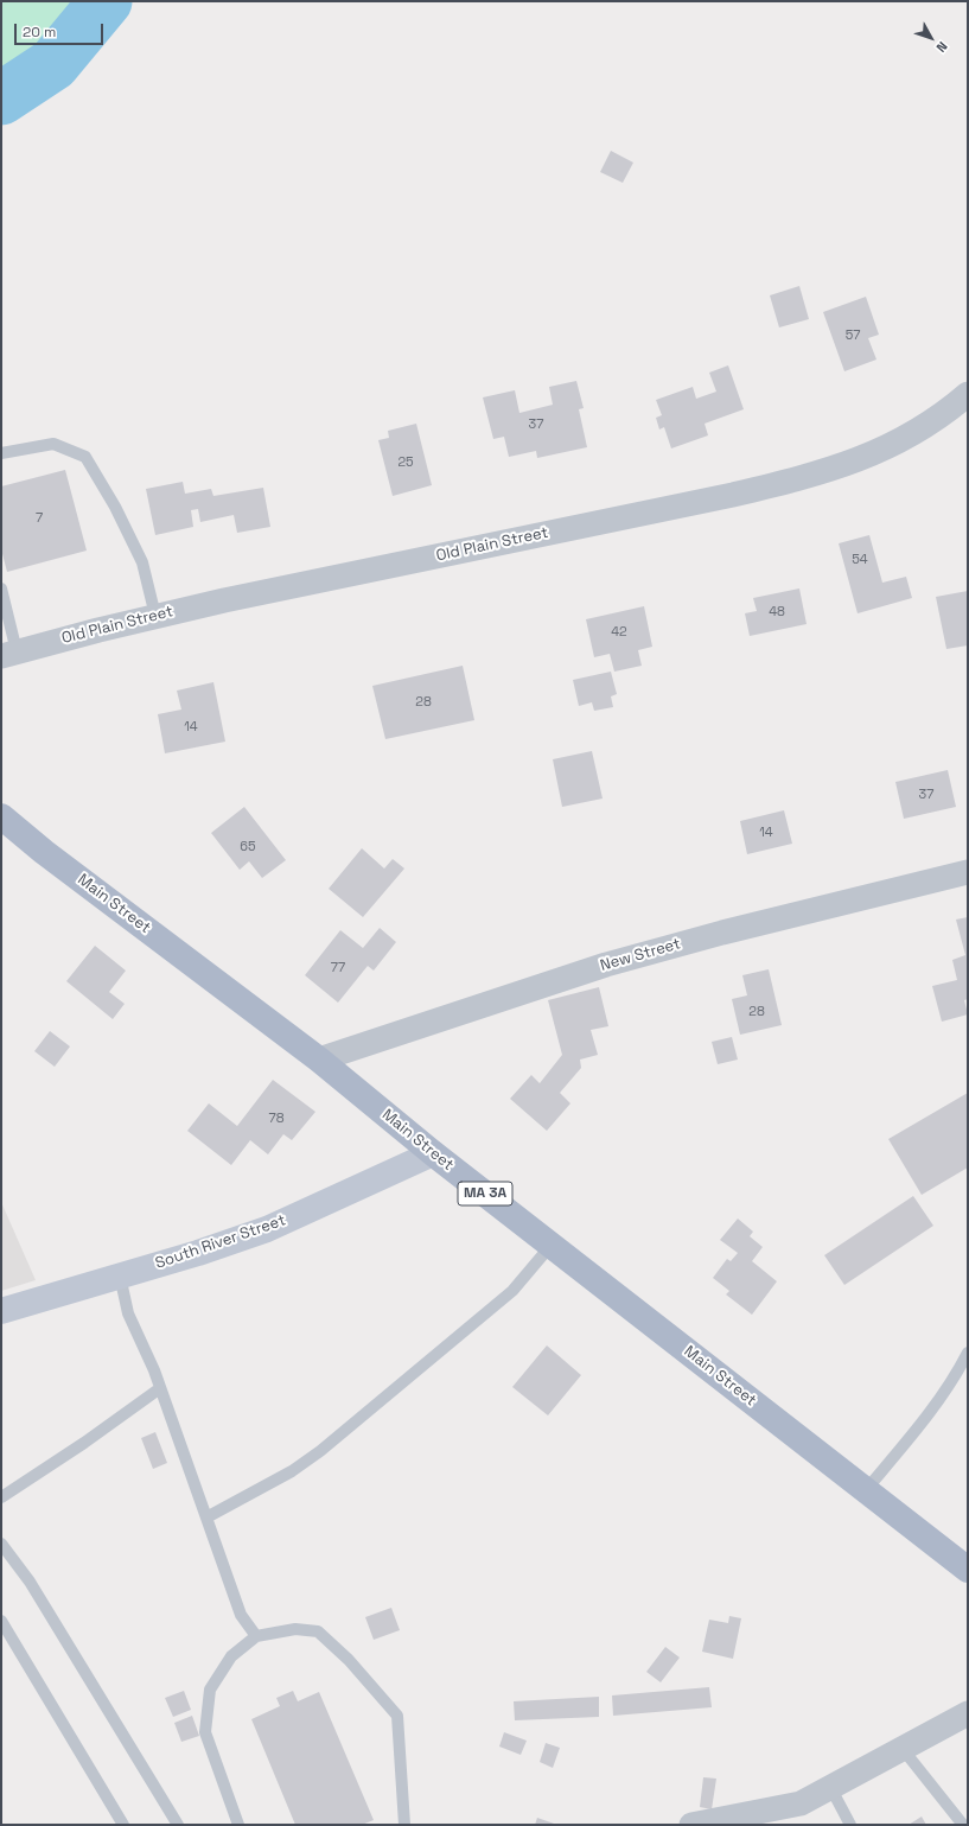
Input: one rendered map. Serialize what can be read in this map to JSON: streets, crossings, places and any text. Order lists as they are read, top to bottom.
{
  "streets": {
    "main road": ["Main Street", "MA 3A"],
    "street": ["Old Plain Street", "New Street", "South River Street"]
  },
  "crossings": [
    ["Main Street", "New Street"],
    ["Main Street", "South River Street"]
  ],
  "house_numbers": [
    "57",
    "37",
    "25",
    "7",
    "54",
    "48",
    "42",
    "28",
    "14",
    "37",
    "14",
    "65",
    "77",
    "28",
    "78"
  ],
  "scale_bar": "20 m",
  "north": "bottom right"
}
